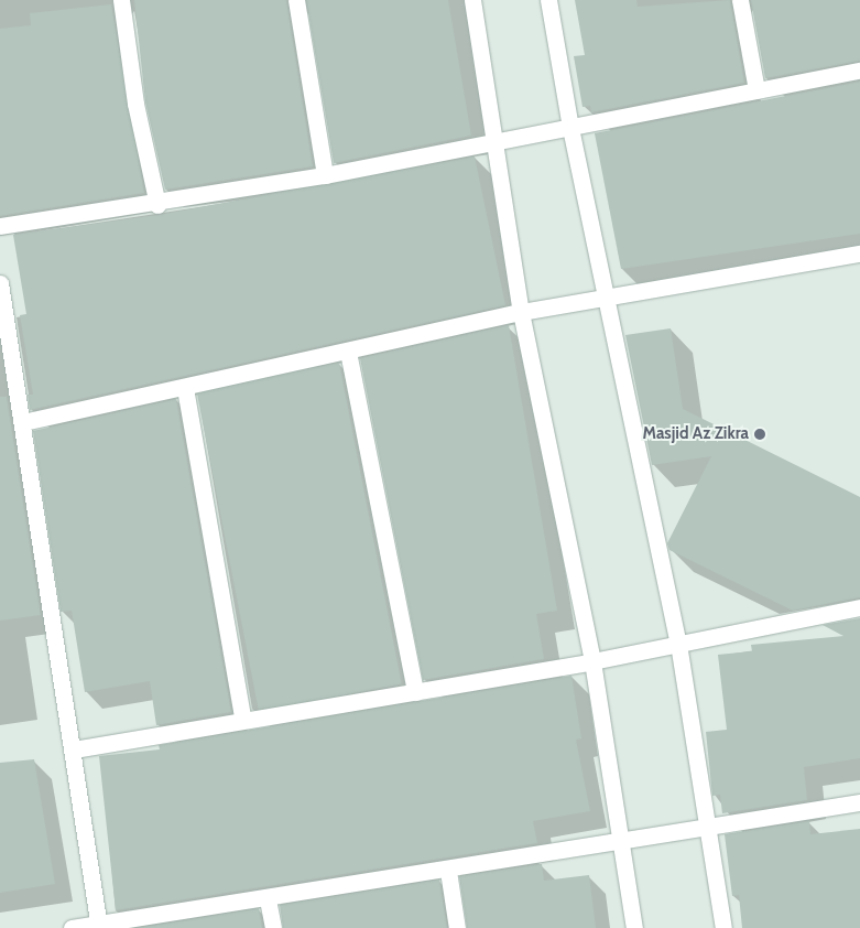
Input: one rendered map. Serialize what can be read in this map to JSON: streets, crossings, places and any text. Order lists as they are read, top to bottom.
{
  "places": ["Masjid Az Zikra"]
}
